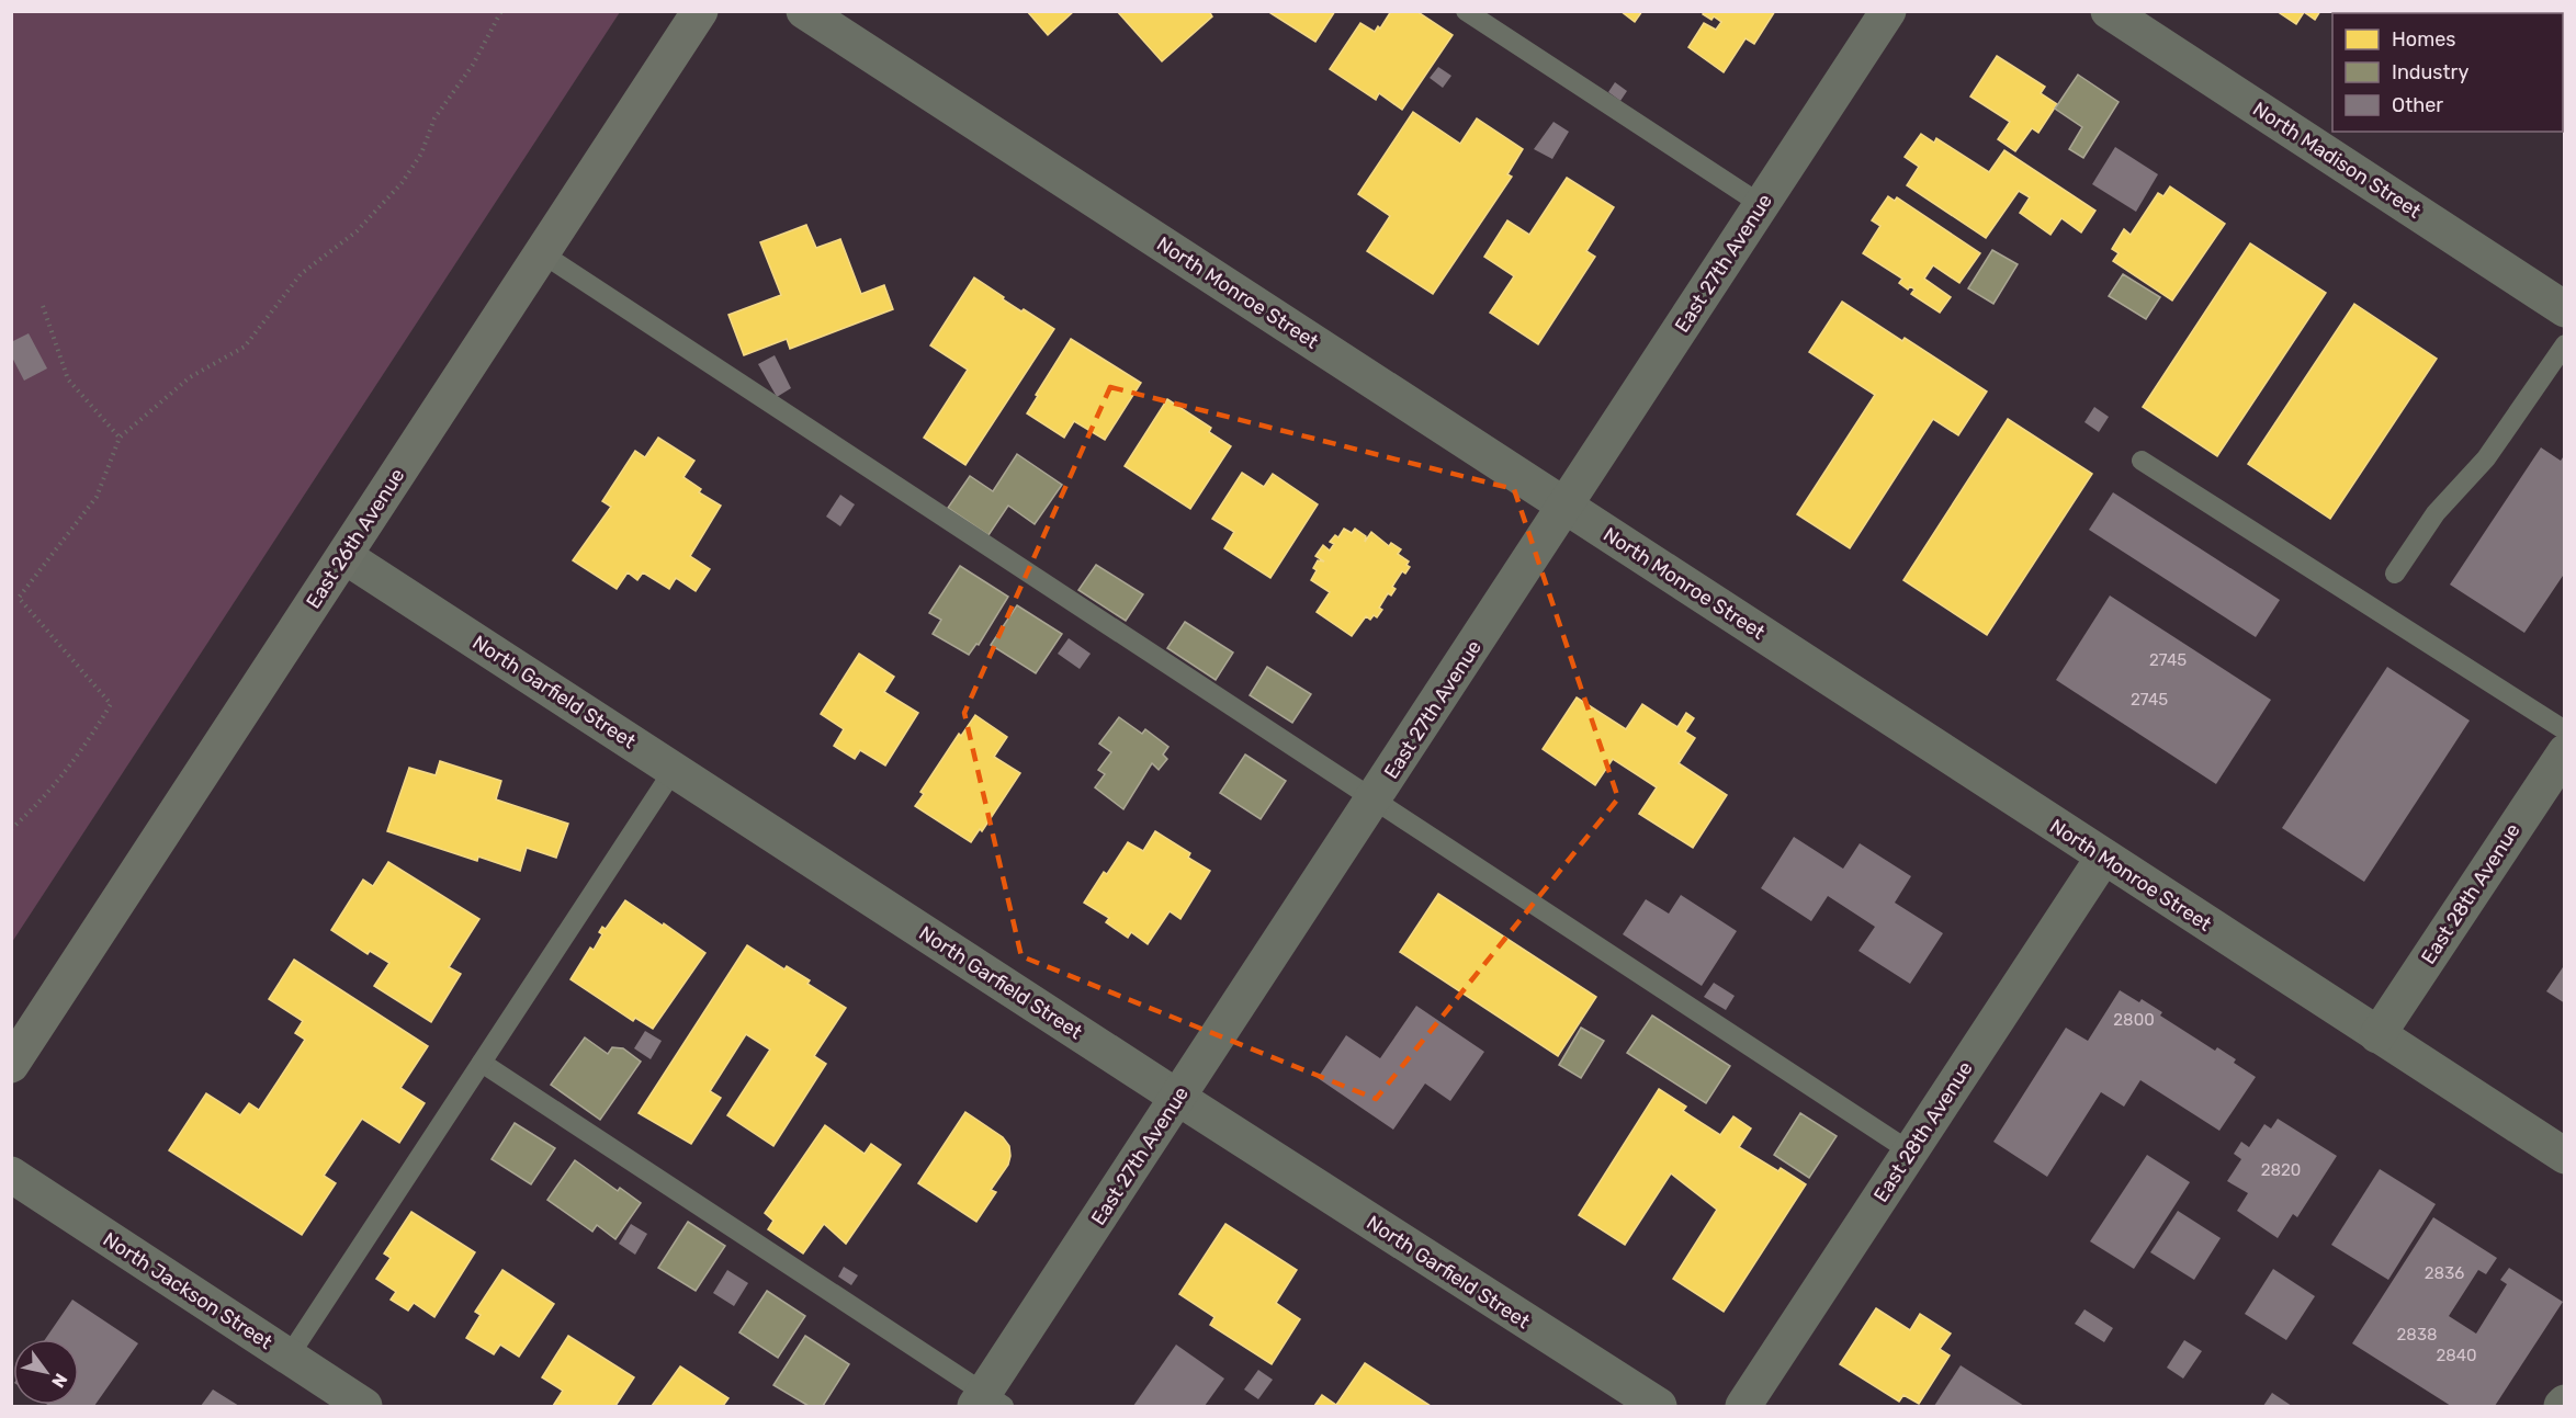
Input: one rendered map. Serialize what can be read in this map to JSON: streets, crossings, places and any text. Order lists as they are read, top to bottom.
{
  "streets": {
    "street": [
      "North Madison Street",
      "East 27th Avenue",
      "North Monroe Street",
      "East 26th Avenue",
      "North Garfield Street",
      "East 28th Avenue",
      "North Jackson Street"
    ]
  },
  "crossings": [
    ["East 27th Avenue", "North Monroe Street"],
    ["East 27th Avenue", "North Garfield Street"],
    ["North Monroe Street", "East 28th Avenue"],
    ["East 26th Avenue", "North Garfield Street"]
  ],
  "house_numbers": [
    "2745",
    "2745",
    "2800",
    "2820",
    "2836",
    "2838",
    "2840"
  ],
  "legend": ["Homes", "Industry", "Other"],
  "north": "bottom right"
}
